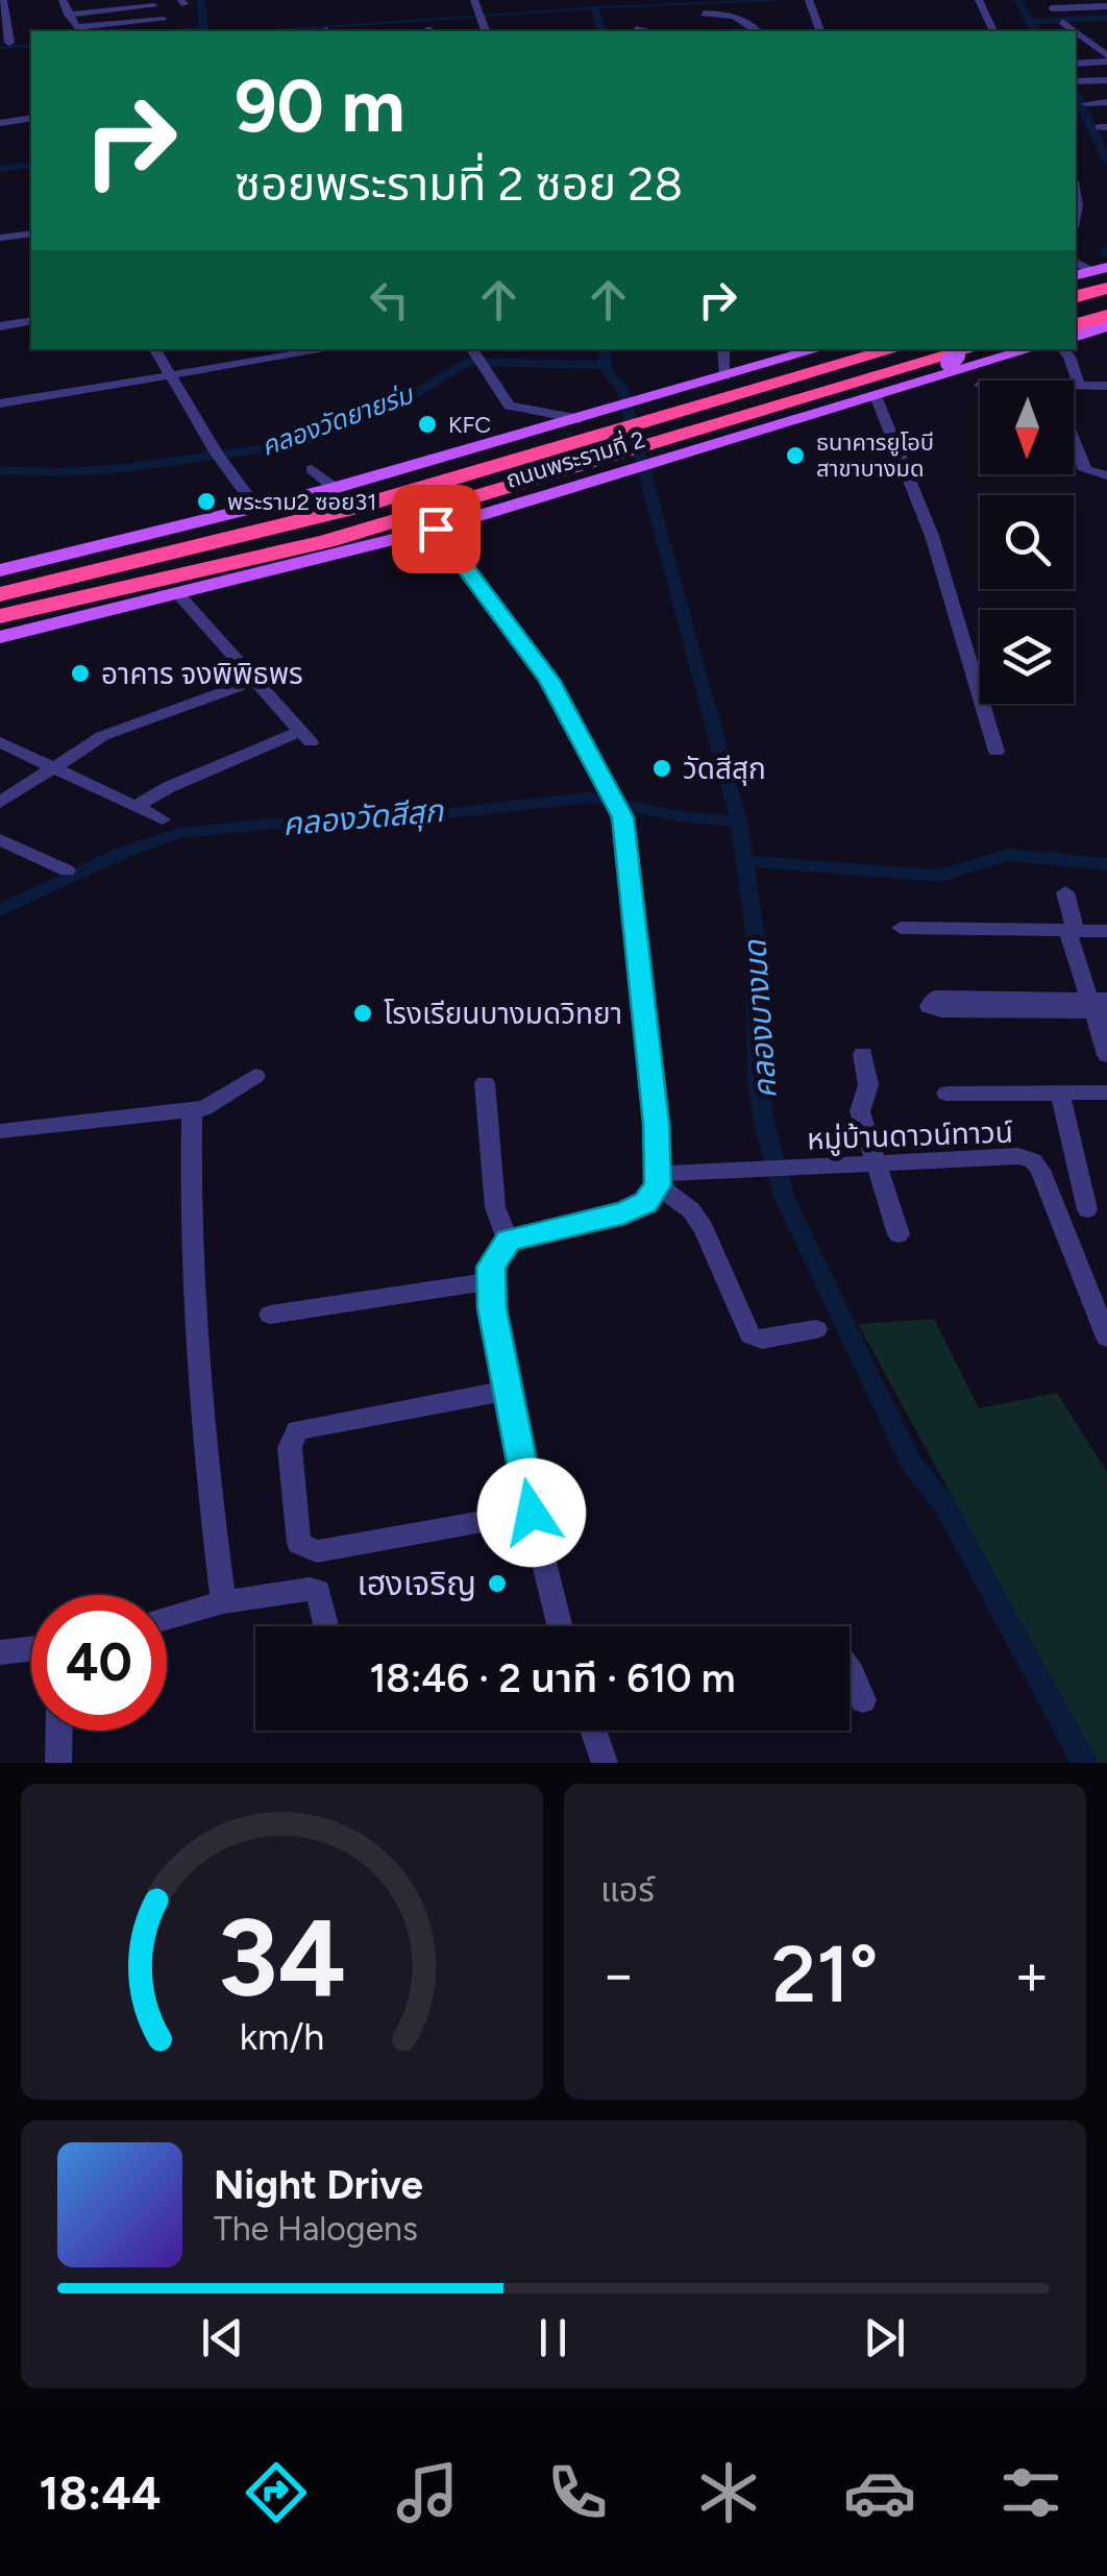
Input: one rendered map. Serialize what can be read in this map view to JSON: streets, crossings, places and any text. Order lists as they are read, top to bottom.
{
  "streets": {
    "highway": ["ถนนพระรามที่ 2"],
    "street": ["หมู่บ้านดาวน์ทาวน์"]
  },
  "water": ["คลองวัดยายร่ม", "คลองวัดสีสุก", "คลองบางมด"],
  "places": [
    "KFC",
    "ธนาคารยูโอบี สาขาบางมด",
    "พระราม2 ซอย31",
    "อาคาร จงพิพิธพร",
    "วัดสีสุก",
    "โรงเรียนบางมดวิทยา",
    "เฮงเจริญ"
  ],
  "north": "bottom",
  "page": {
    "turn": ["90 m", "ซอยพระรามที่ 2 ซอย 28"],
    "limit": "40",
    "trip": "18:46 · 2 นาที · 610 m",
    "tile": "แอร์",
    "heat": ["−", "21°", "+"],
    "song": ["Night Drive", "The Halogens"],
    "tabs": "18:44",
    "gauge": ["34", "km/h"]
  }
}
